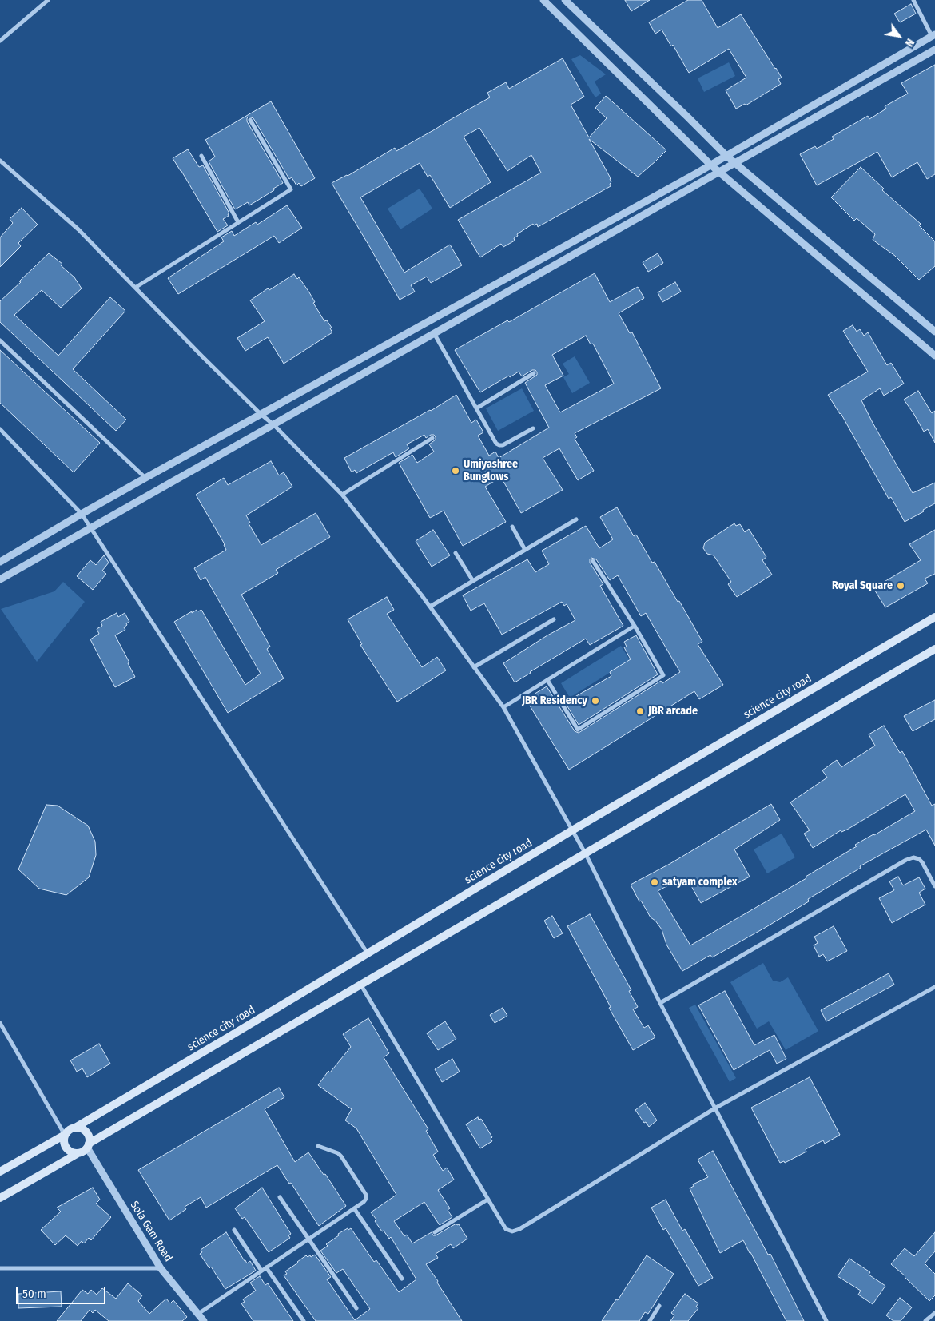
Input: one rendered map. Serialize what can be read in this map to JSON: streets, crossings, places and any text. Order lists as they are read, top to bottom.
{
  "streets": {
    "main road": ["science city road"],
    "street": ["Sola Gam Road"]
  },
  "crossings": [
    ["science city road", "Sola Gam Road"]
  ],
  "places": [
    "Umiyashree Bunglows",
    "Royal Square",
    "JBR Residency",
    "JBR arcade",
    "satyam complex"
  ],
  "scale_bar": "50 m",
  "north": "bottom right"
}
